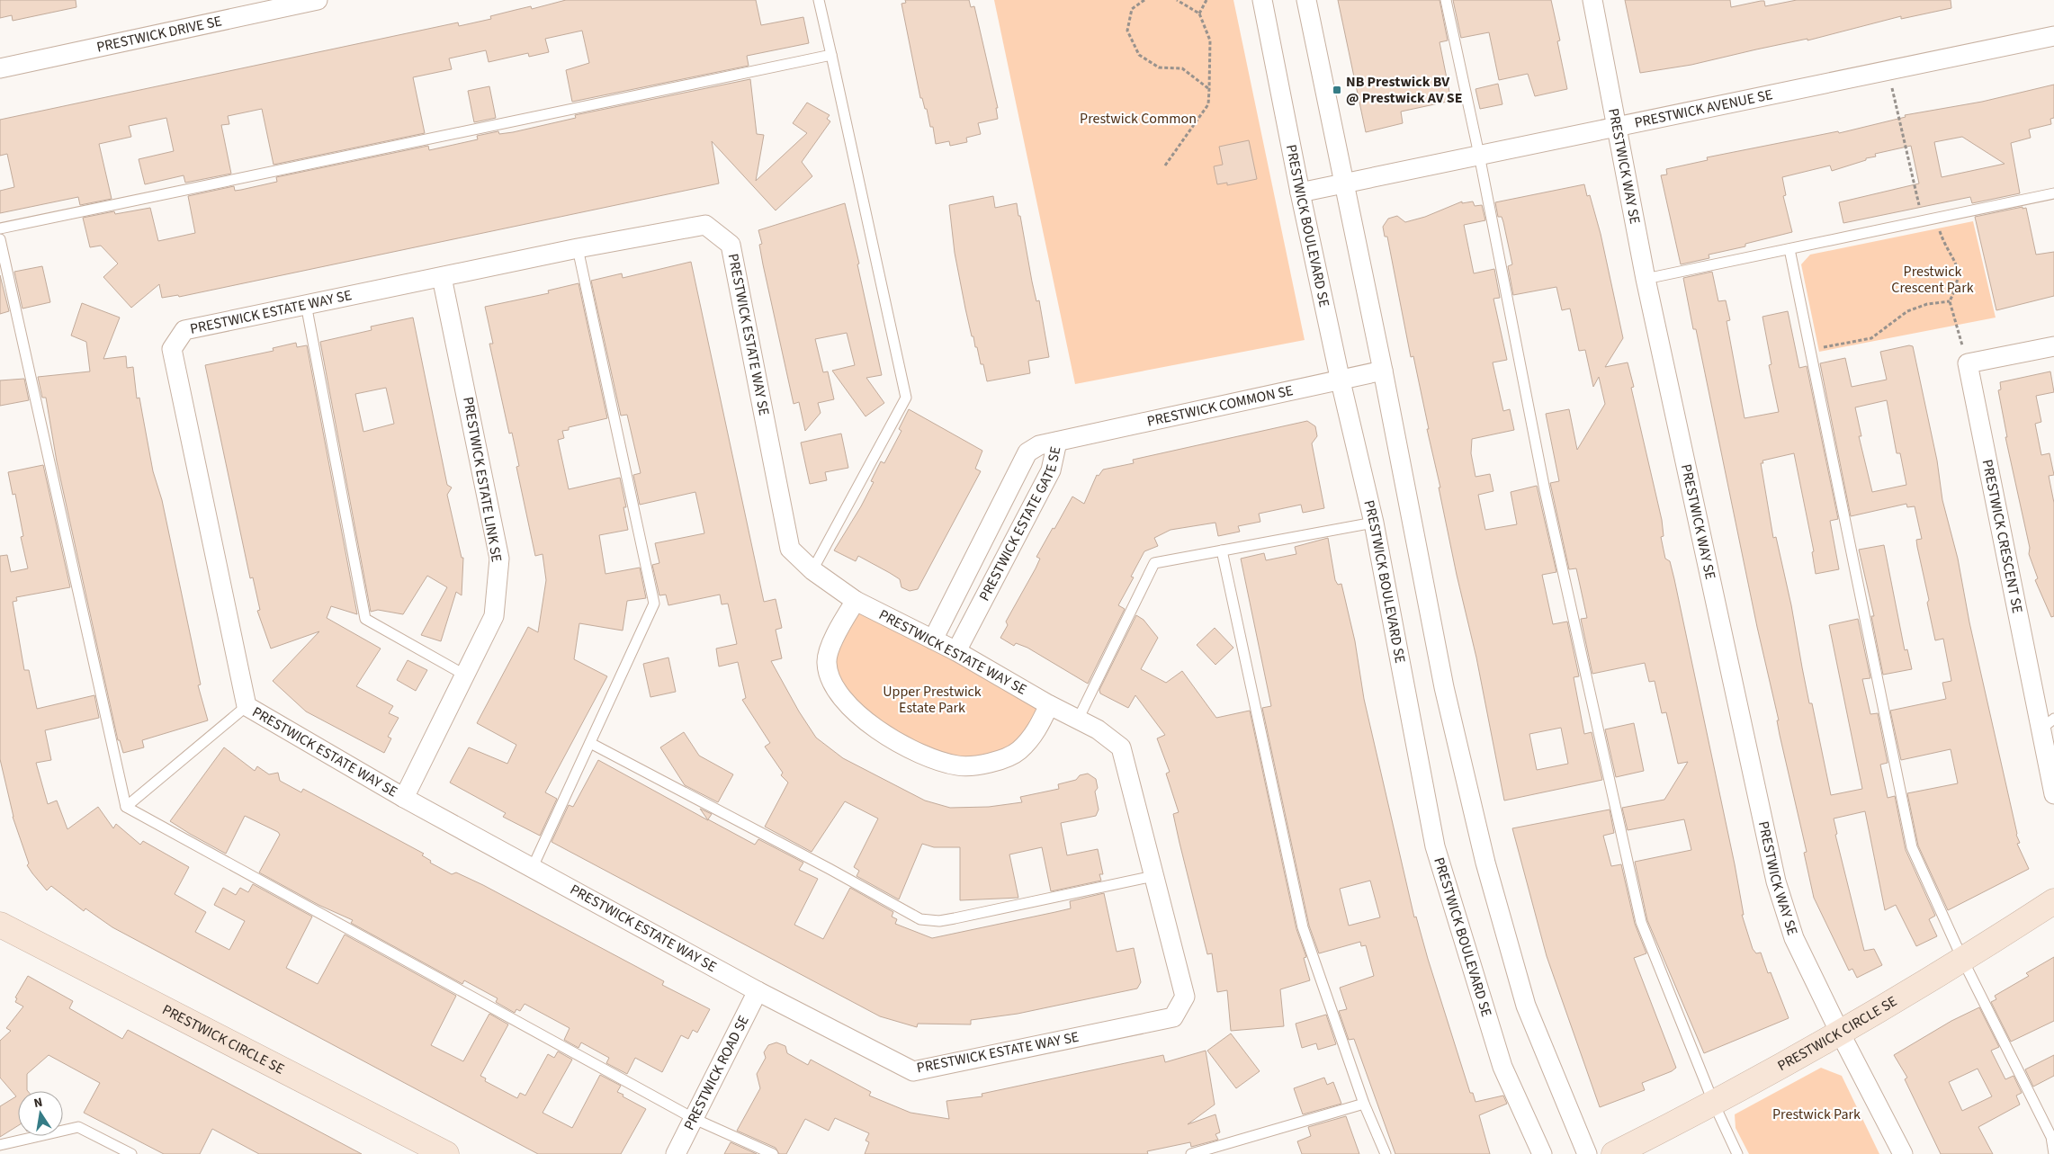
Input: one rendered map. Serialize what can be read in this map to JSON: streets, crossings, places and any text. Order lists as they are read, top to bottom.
{
  "streets": {
    "street": [
      "PRESTWICK DRIVE SE",
      "PRESTWICK AVENUE SE",
      "PRESTWICK WAY SE",
      "PRESTWICK BOULEVARD SE",
      "PRESTWICK ESTATE WAY SE",
      "PRESTWICK COMMON SE",
      "PRESTWICK ESTATE LINK SE",
      "PRESTWICK ESTATE GATE SE",
      "PRESTWICK CRESCENT SE",
      "PRESTWICK CIRCLE SE",
      "PRESTWICK ROAD SE"
    ]
  },
  "crossings": [
    ["PRESTWICK AVENUE SE", "PRESTWICK WAY SE"],
    ["PRESTWICK AVENUE SE", "PRESTWICK BOULEVARD SE"],
    ["PRESTWICK WAY SE", "PRESTWICK CIRCLE SE"],
    ["PRESTWICK BOULEVARD SE", "PRESTWICK COMMON SE"],
    ["PRESTWICK ESTATE WAY SE", "PRESTWICK ESTATE LINK SE"],
    ["PRESTWICK ESTATE WAY SE", "PRESTWICK ESTATE GATE SE"],
    ["PRESTWICK ESTATE WAY SE", "PRESTWICK ROAD SE"],
    ["PRESTWICK COMMON SE", "PRESTWICK ESTATE GATE SE"]
  ],
  "parks": [
    "Prestwick Common",
    "Prestwick Crescent Park",
    "Upper Prestwick Estate Park",
    "Prestwick Park"
  ],
  "places": {
    "transit": ["NB Prestwick BV @ Prestwick AV SE"]
  },
  "north": "top"
}
